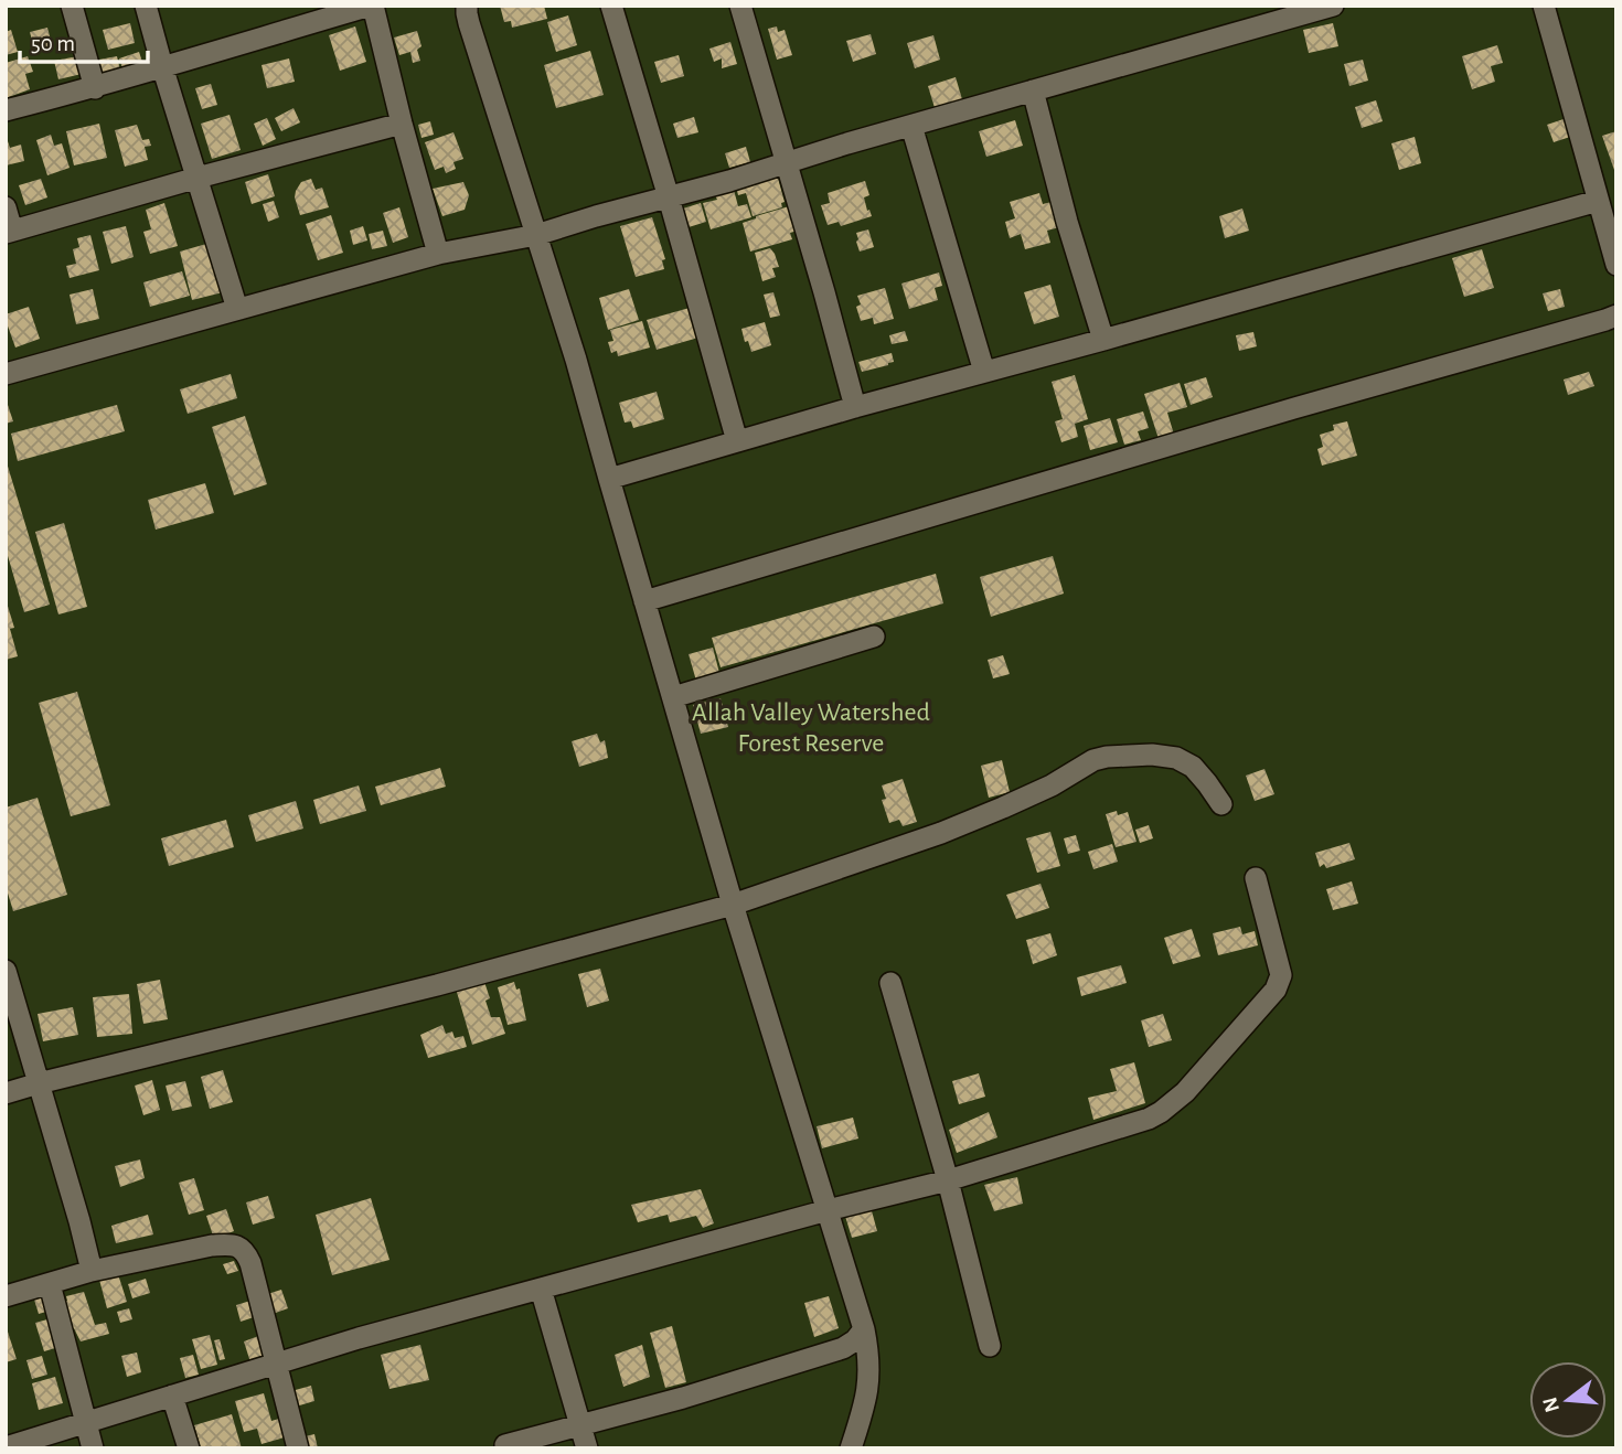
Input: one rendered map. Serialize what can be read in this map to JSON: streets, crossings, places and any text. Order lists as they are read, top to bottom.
{
  "parks": ["Allah Valley Watershed Forest Reserve"],
  "scale_bar": "50 m",
  "north": "left"
}
